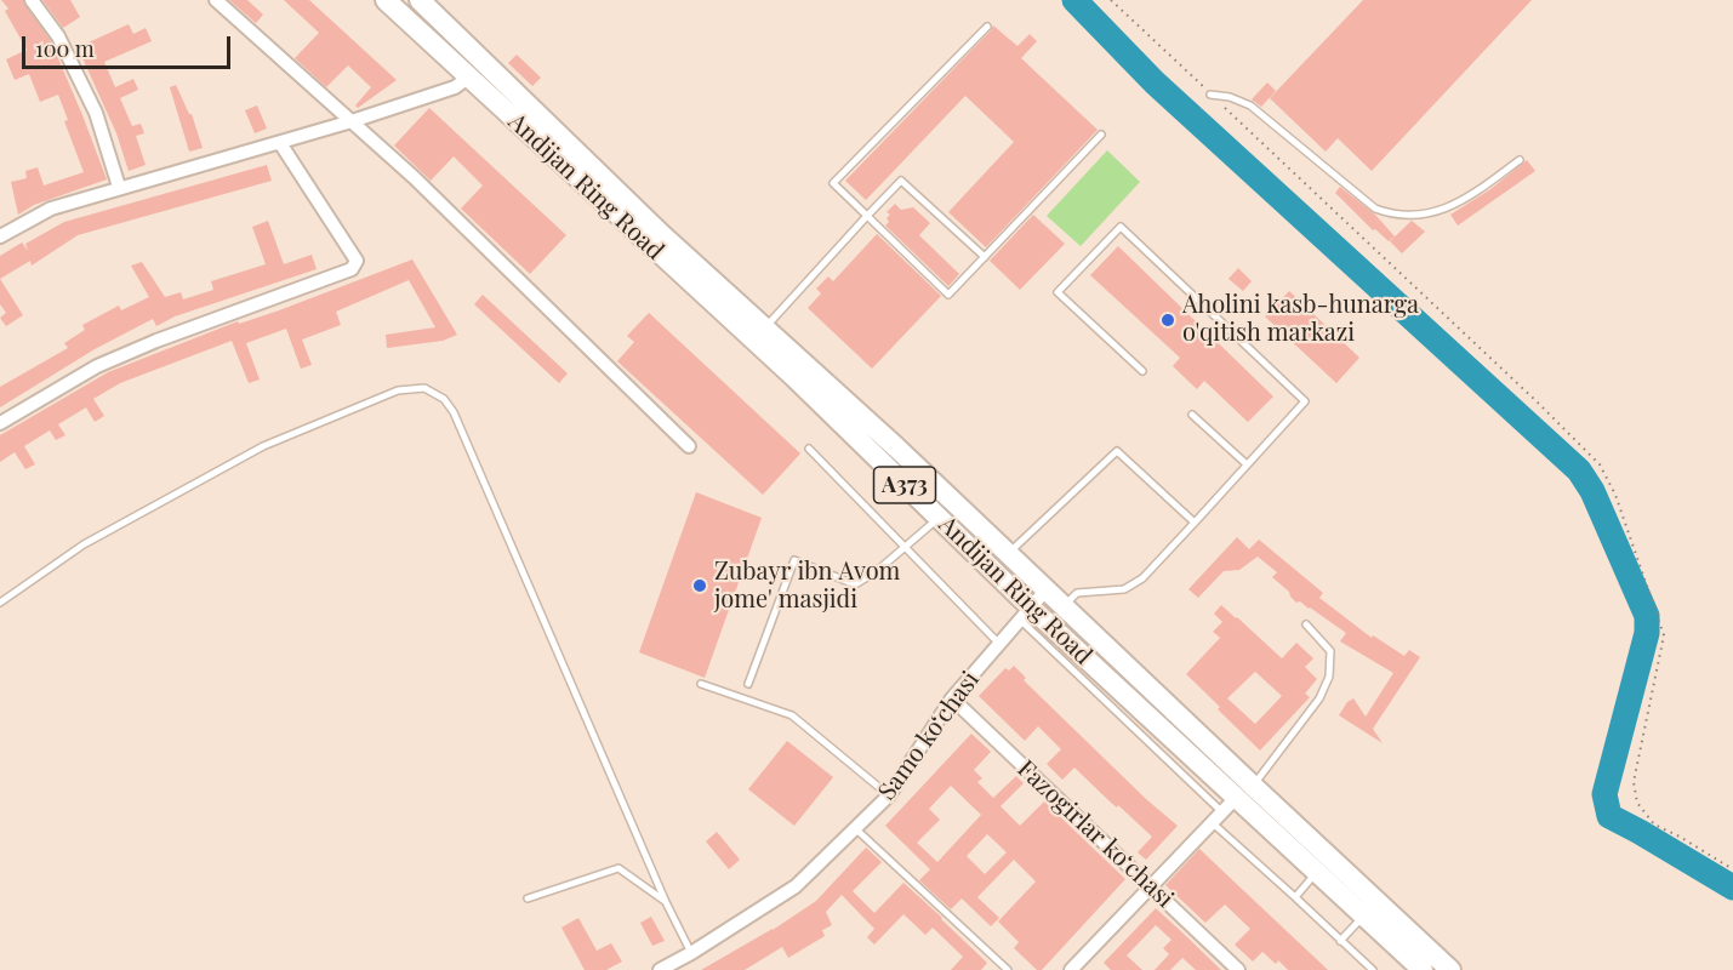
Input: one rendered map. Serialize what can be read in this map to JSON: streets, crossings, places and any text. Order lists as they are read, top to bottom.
{
  "streets": {
    "highway": ["Andijan Ring Road", "A373"],
    "street": ["Samo koʻchasi", "Fazogirlar koʻchasi"]
  },
  "crossings": [
    ["Andijan Ring Road", "Samo koʻchasi"],
    ["Samo koʻchasi", "Fazogirlar koʻchasi"]
  ],
  "places": ["Aholini kasb-hunarga o'qitish markazi", "Zubayr ibn Avom jome' masjidi"],
  "scale_bar": "100 m"
}
